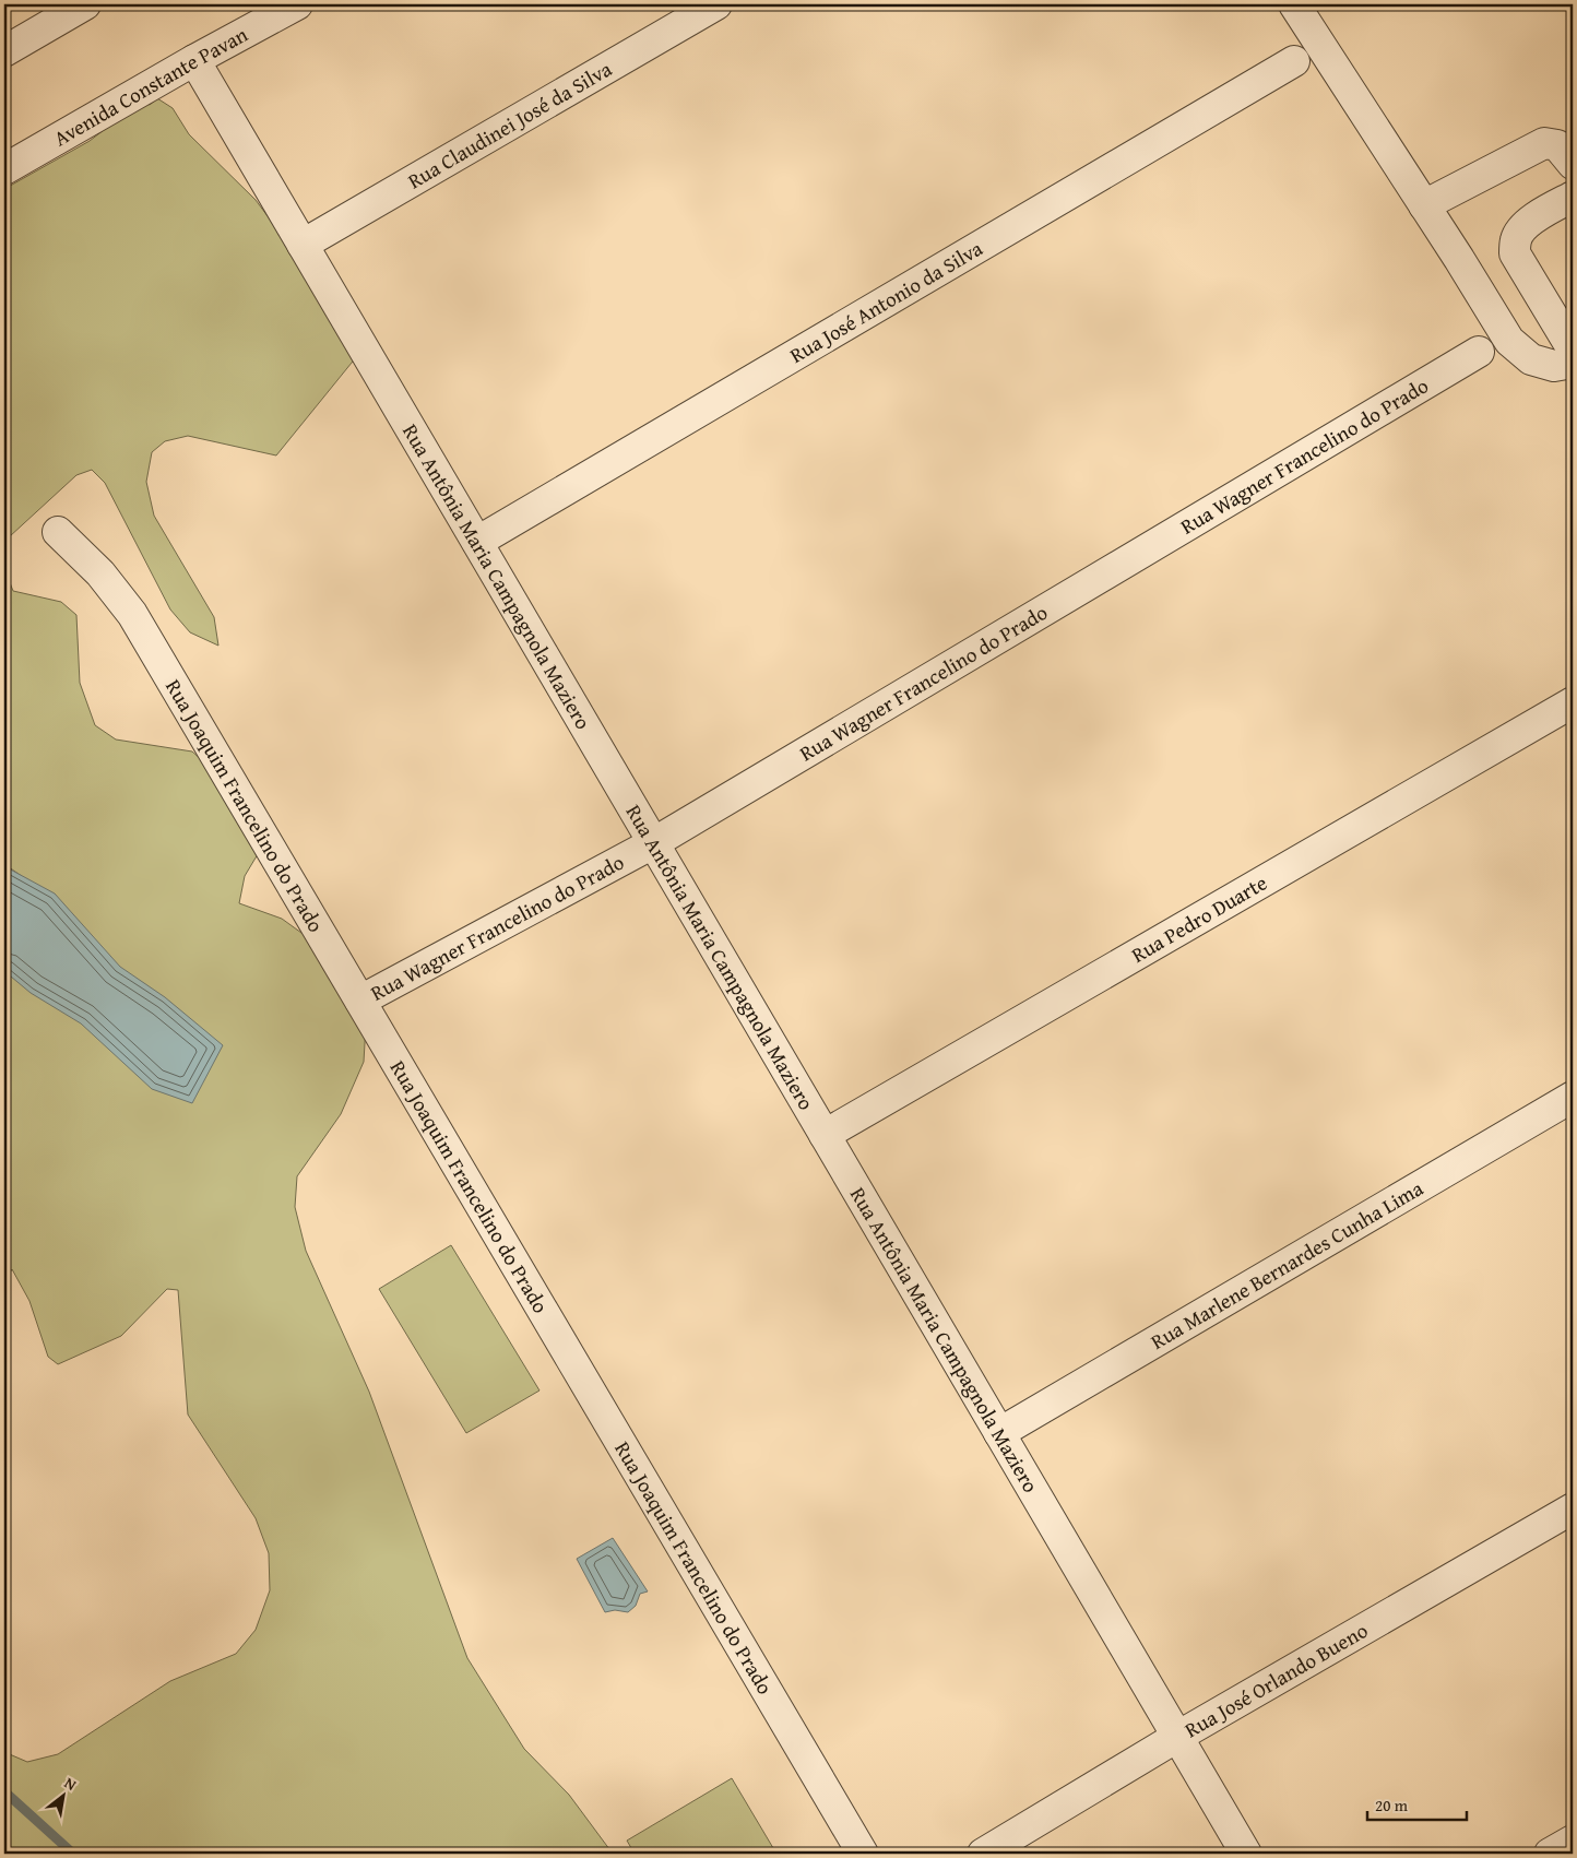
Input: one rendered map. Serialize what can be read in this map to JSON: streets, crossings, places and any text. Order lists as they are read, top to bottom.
{
  "streets": {
    "street": [
      "Avenida Constante Pavan",
      "Rua Claudinei José da Silva",
      "Rua José Antonio da Silva",
      "Rua Wagner Francelino do Prado",
      "Rua Antônia Maria Campagnola Maziero",
      "Rua Joaquim Francelino do Prado",
      "Rua Pedro Duarte",
      "Rua Marlene Bernardes Cunha Lima",
      "Rua José Orlando Bueno"
    ]
  },
  "crossings": [
    ["Avenida Constante Pavan", "Rua Antônia Maria Campagnola Maziero"],
    ["Rua Claudinei José da Silva", "Rua Antônia Maria Campagnola Maziero"],
    ["Rua José Antonio da Silva", "Rua Antônia Maria Campagnola Maziero"],
    ["Rua Wagner Francelino do Prado", "Rua Antônia Maria Campagnola Maziero"],
    ["Rua Wagner Francelino do Prado", "Rua Joaquim Francelino do Prado"],
    ["Rua Antônia Maria Campagnola Maziero", "Rua Pedro Duarte"],
    ["Rua Antônia Maria Campagnola Maziero", "Rua Marlene Bernardes Cunha Lima"],
    ["Rua Antônia Maria Campagnola Maziero", "Rua José Orlando Bueno"]
  ],
  "scale_bar": "20 m",
  "north": "top right"
}
